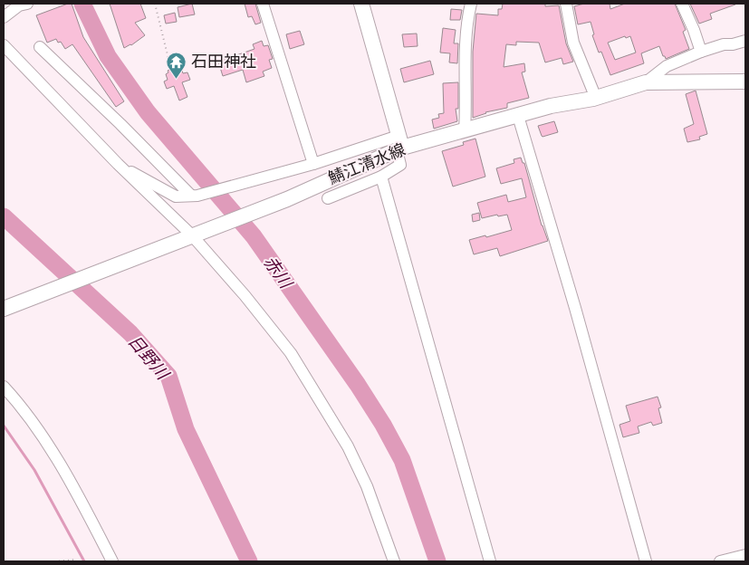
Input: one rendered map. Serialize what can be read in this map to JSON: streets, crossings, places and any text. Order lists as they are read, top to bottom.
{
  "streets": {
    "main road": ["鯖江清水線"]
  },
  "water": ["赤川", "日野川"],
  "places": {
    "temple": ["石田神社"]
  }
}
